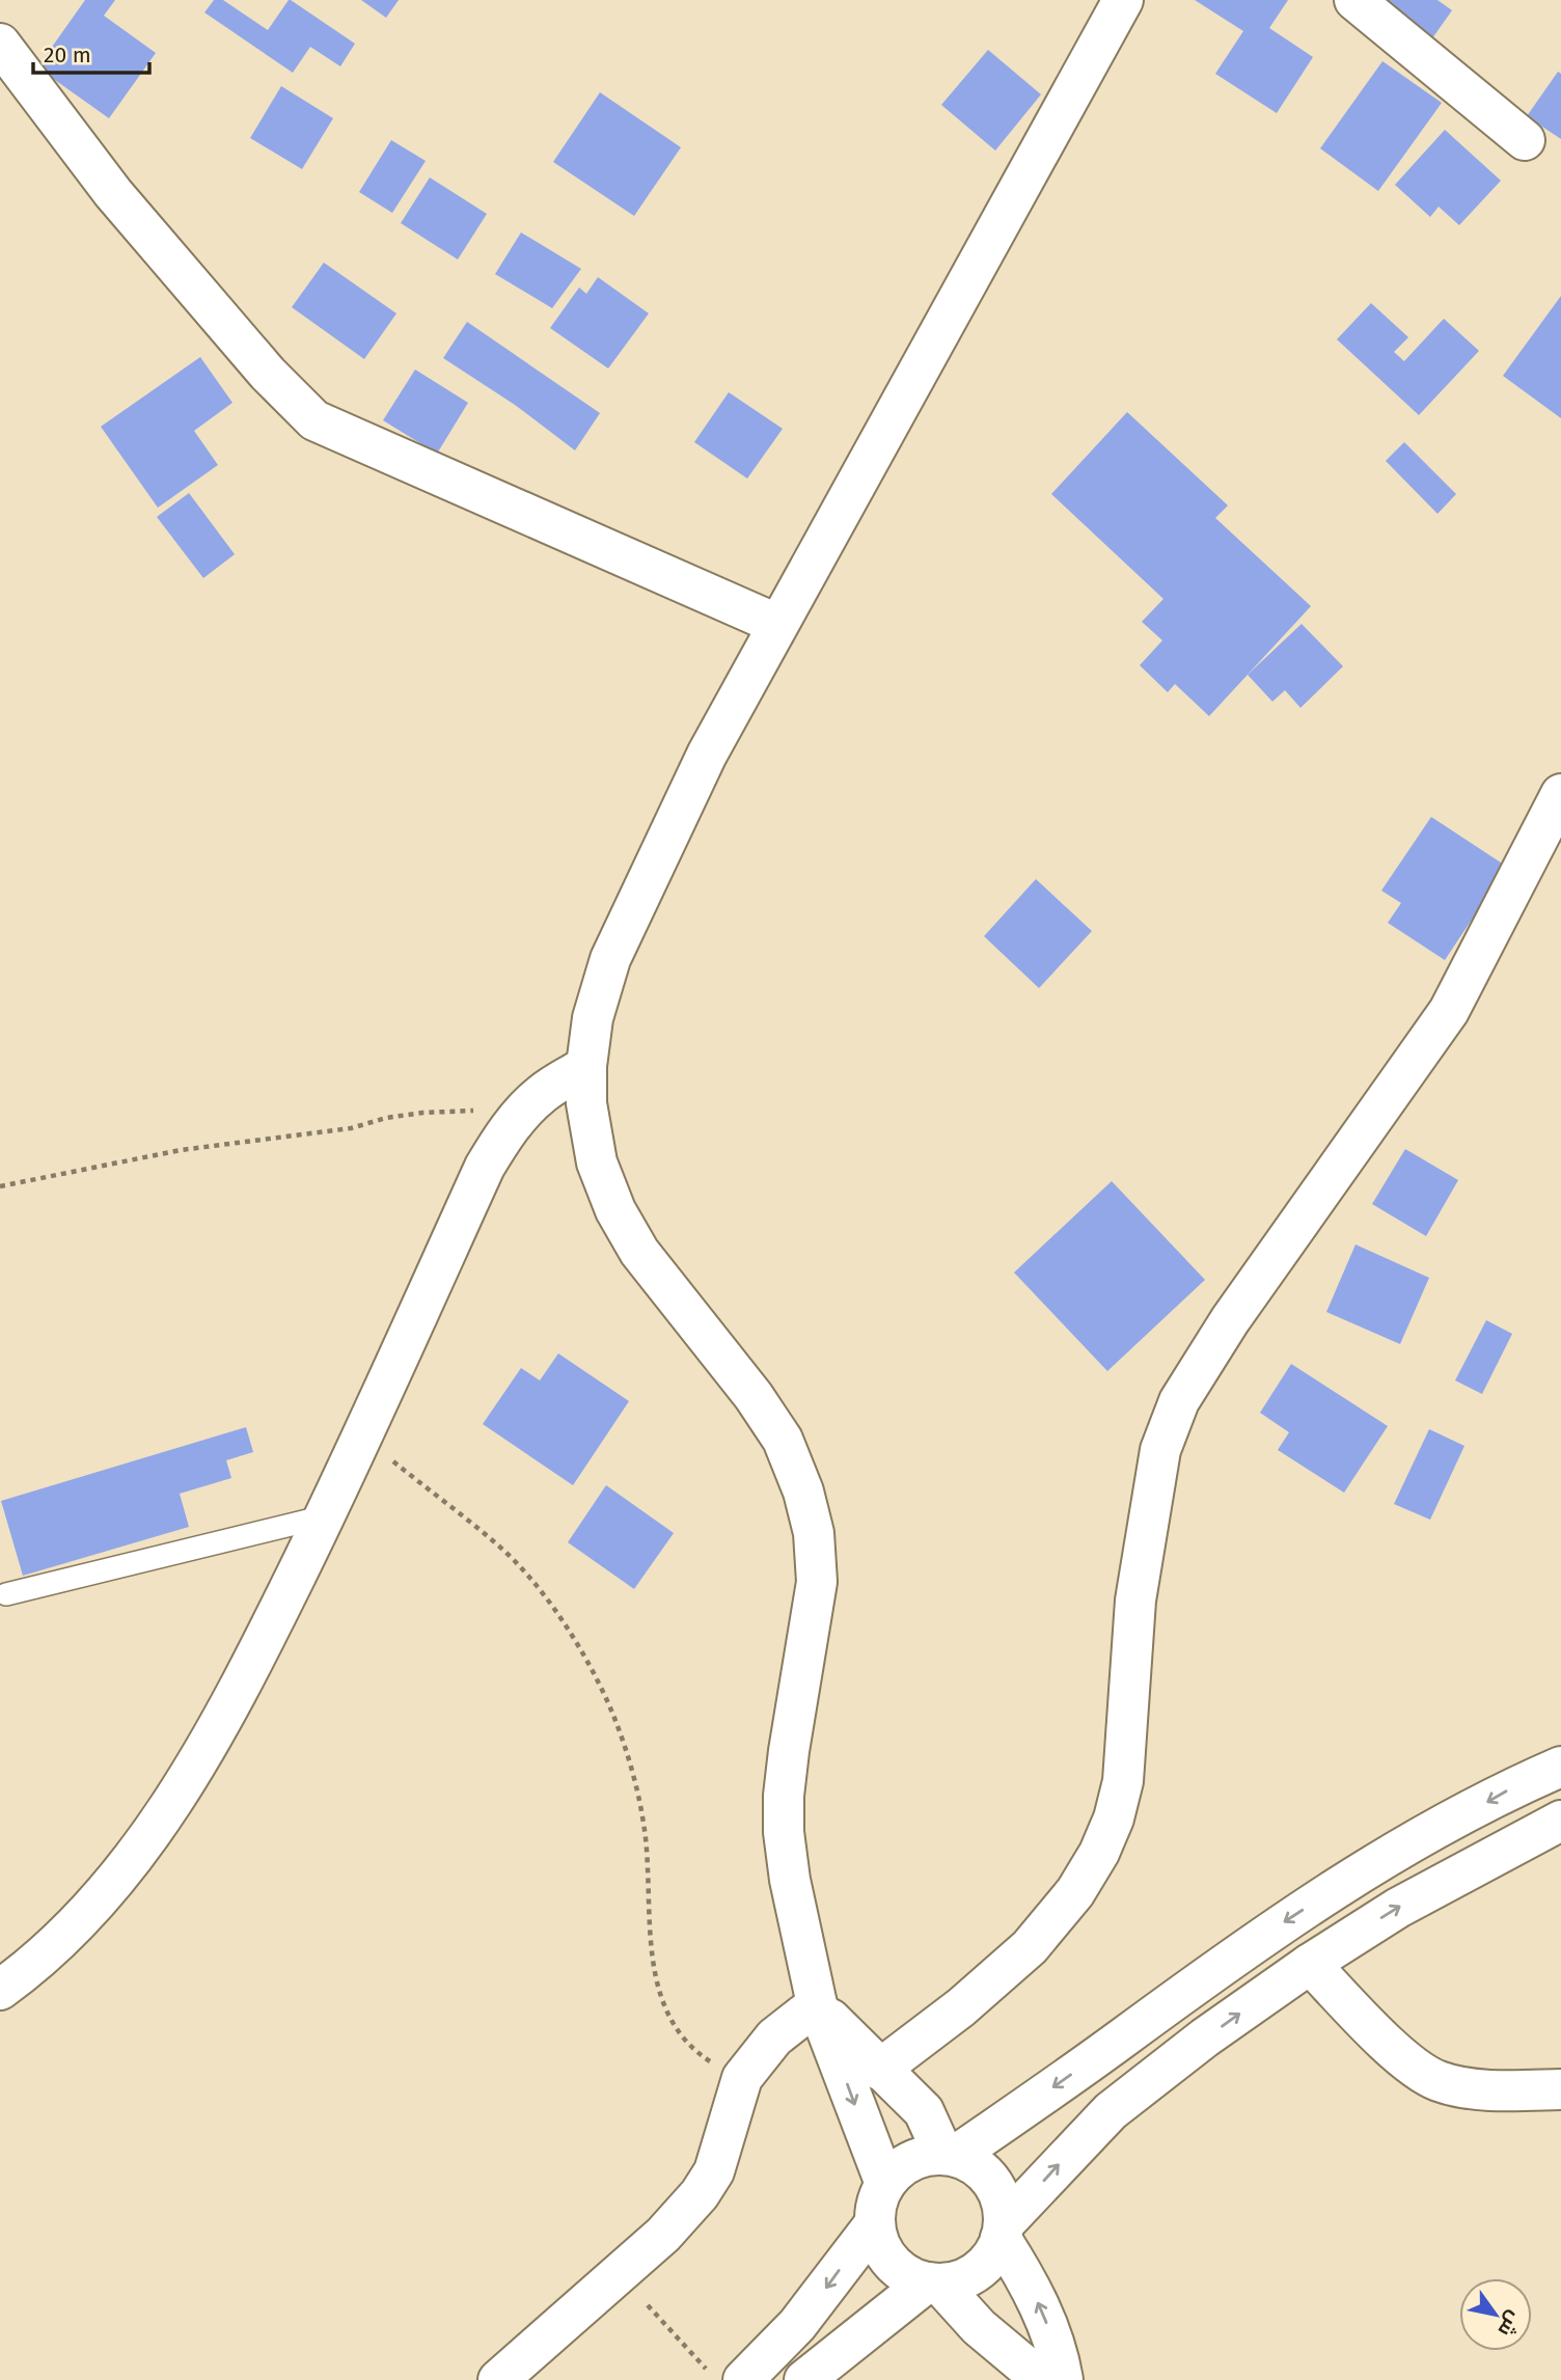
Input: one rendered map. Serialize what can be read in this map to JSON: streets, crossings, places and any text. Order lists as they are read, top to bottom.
{
  "scale_bar": "20 m",
  "north": "bottom right"
}
